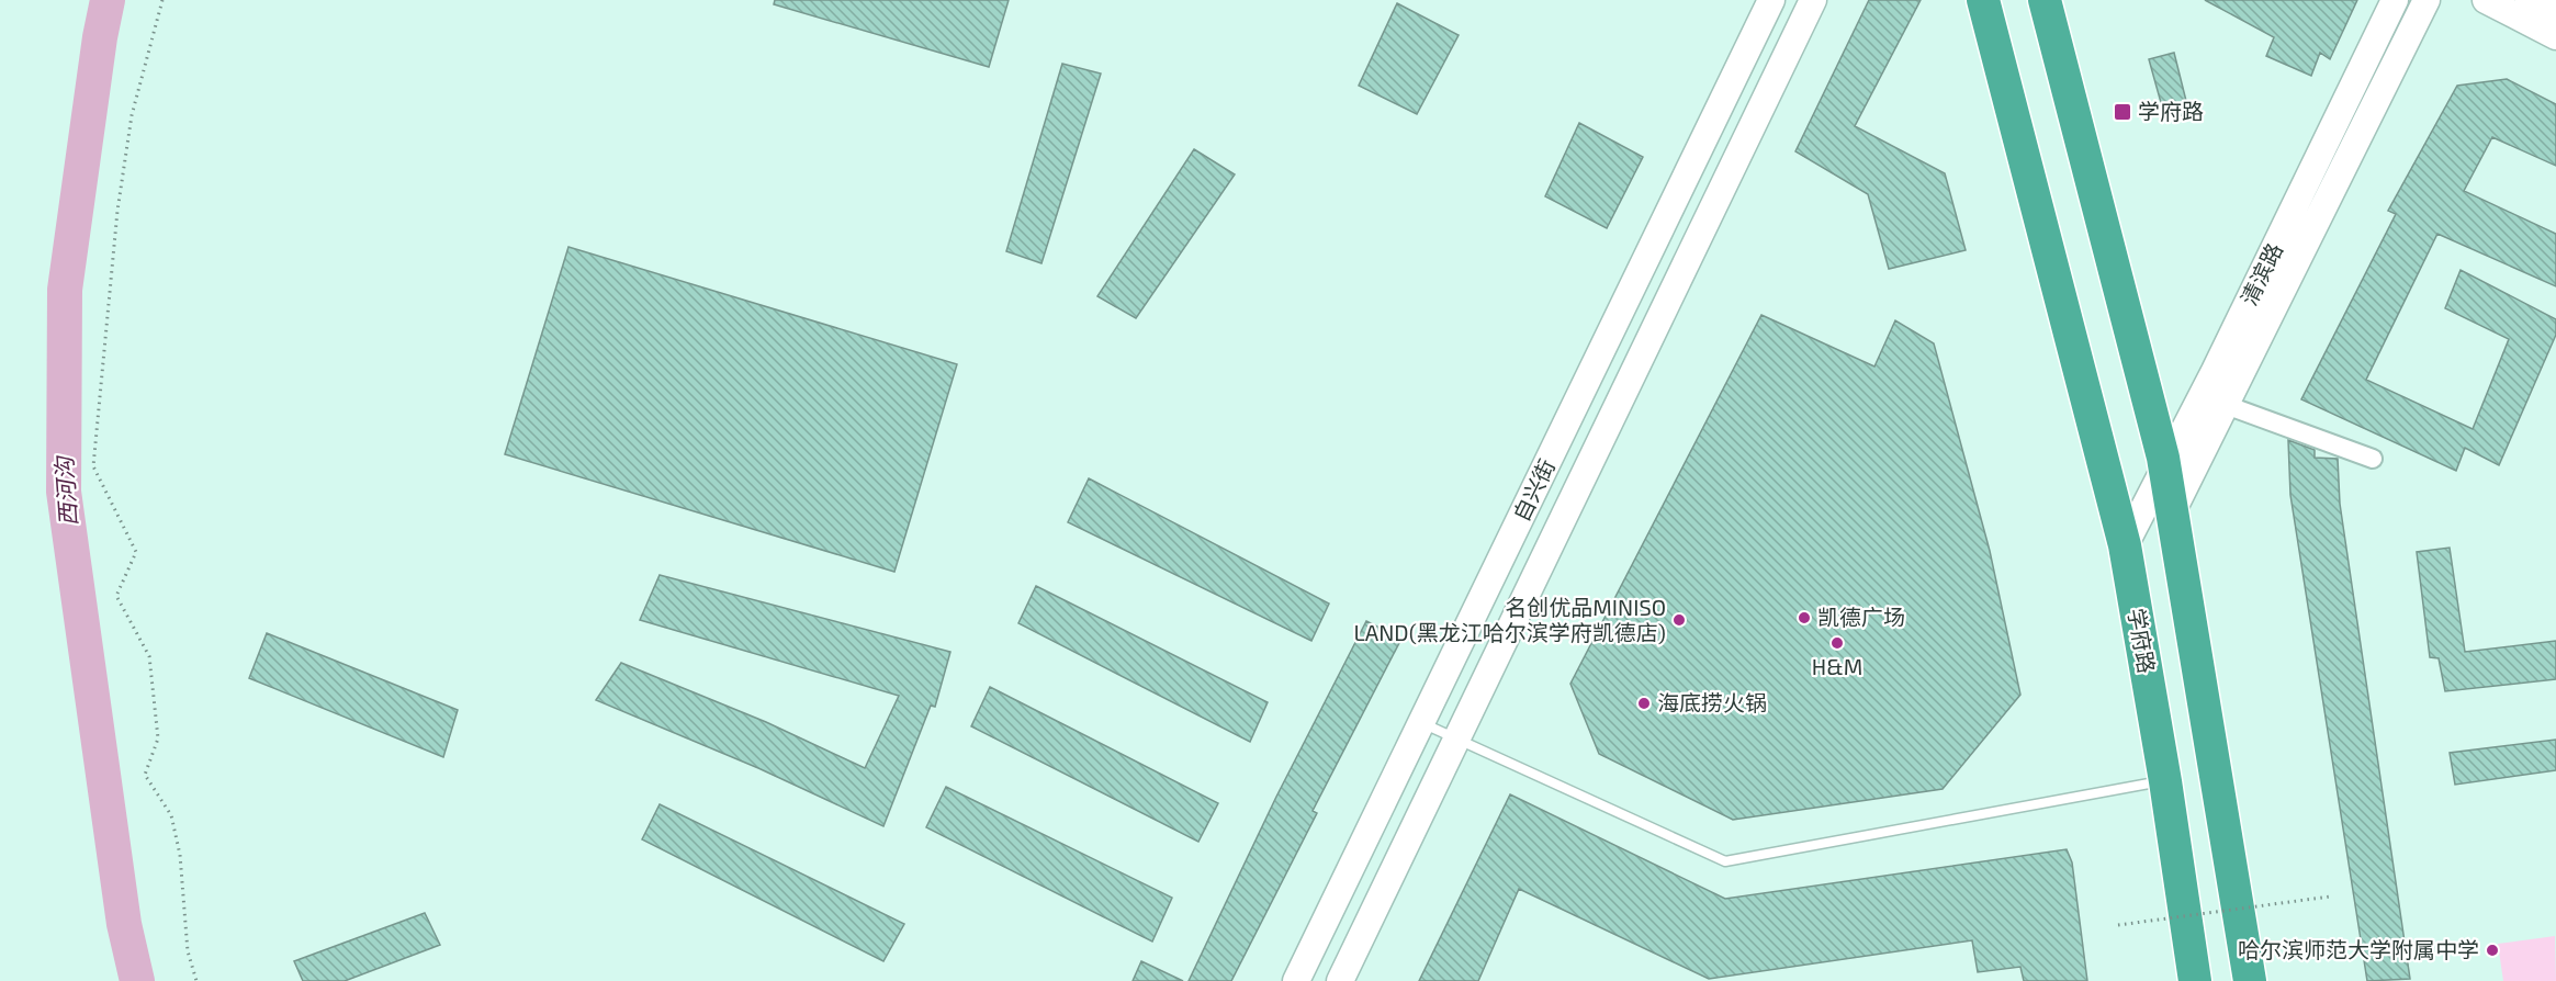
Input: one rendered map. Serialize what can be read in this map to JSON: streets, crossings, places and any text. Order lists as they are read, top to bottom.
{
  "streets": {
    "highway": ["学府路"],
    "main road": ["清滨路", "自兴街"]
  },
  "crossings": [
    ["清滨路", "学府路"]
  ],
  "water": ["西河沟"],
  "places": {
    "transit": ["学府路"],
    "other": [
      "凯德广场",
      "名创优品MINISO LAND(黑龙江哈尔滨学府凯德店)",
      "H&M",
      "海底捞火锅",
      "哈尔滨师范大学附属中学"
    ]
  }
}
